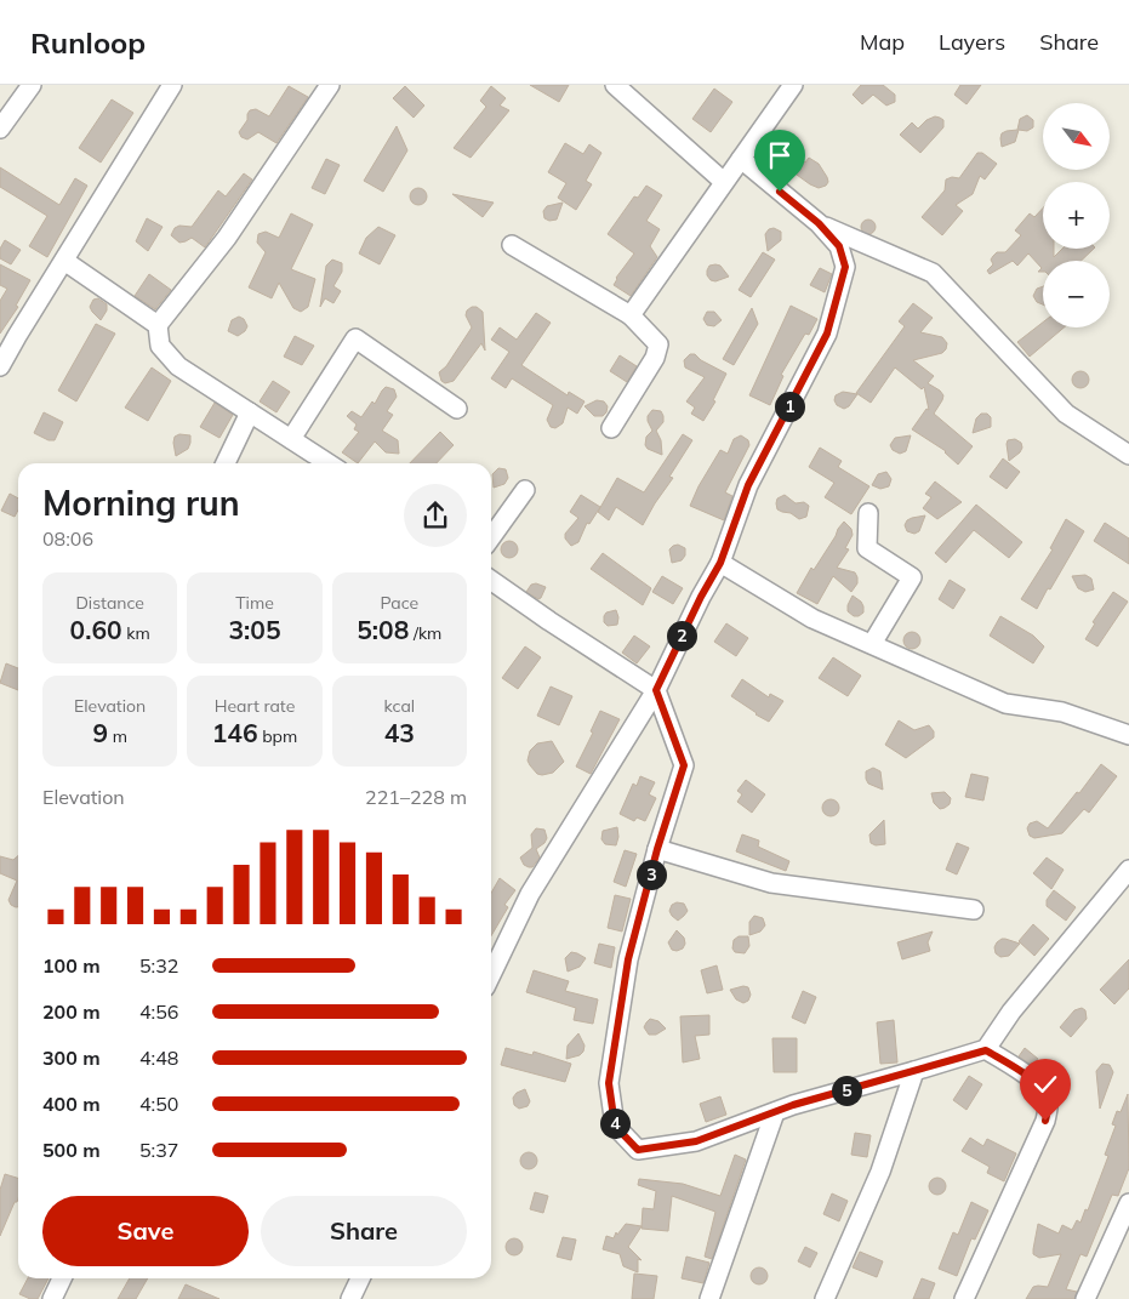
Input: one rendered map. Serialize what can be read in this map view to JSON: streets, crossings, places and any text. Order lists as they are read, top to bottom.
{
  "north": "bottom right",
  "page": {
    "header": "Runloop",
    "nav": ["Map", "Layers", "Share"],
    "map_buttons": ["+", "−"],
    "pins": [
      "1",
      "2",
      "3",
      "5",
      "4"
    ],
    "heading": ["Morning run", "08:06"],
    "stats": [
      ["Distance", "0.60 km"],
      ["Time", "3:05"],
      ["Pace", "5:08 /km"],
      ["Elevation", "9 m"],
      ["Heart rate", "146 bpm"],
      ["kcal", "43"]
    ],
    "chart": ["Elevation", "221–228 m"],
    "list": [
      {
        "name": "100 m",
        "note": "5:32"
      },
      {
        "name": "200 m",
        "note": "4:56"
      },
      {
        "name": "300 m",
        "note": "4:48"
      },
      {
        "name": "400 m",
        "note": "4:50"
      },
      {
        "name": "500 m",
        "note": "5:37"
      }
    ],
    "buttons": ["Save", "Share"]
  }
}
